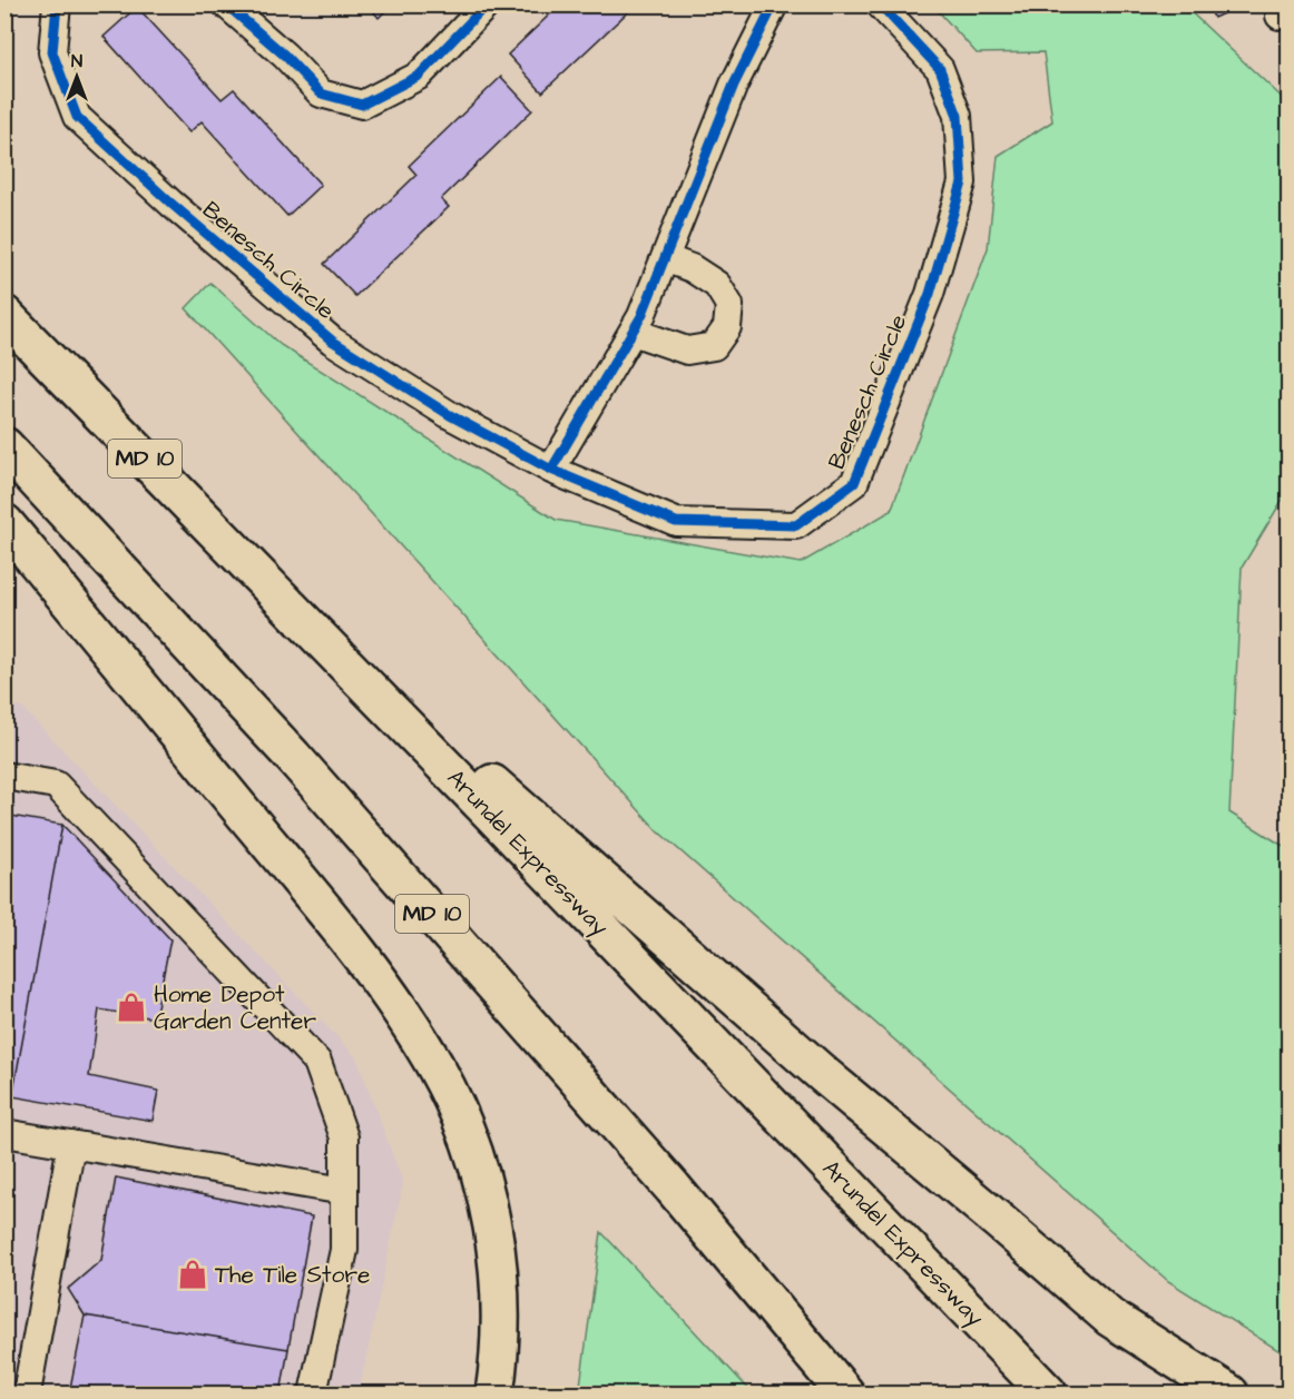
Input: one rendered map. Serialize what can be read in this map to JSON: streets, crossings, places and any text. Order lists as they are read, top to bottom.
{
  "streets": {
    "highway": ["MD 10", "Arundel Expressway"],
    "street": ["Benesch Circle"]
  },
  "places": {
    "shop": ["Home Depot Garden Center", "The Tile Store"]
  },
  "north": "top"
}
